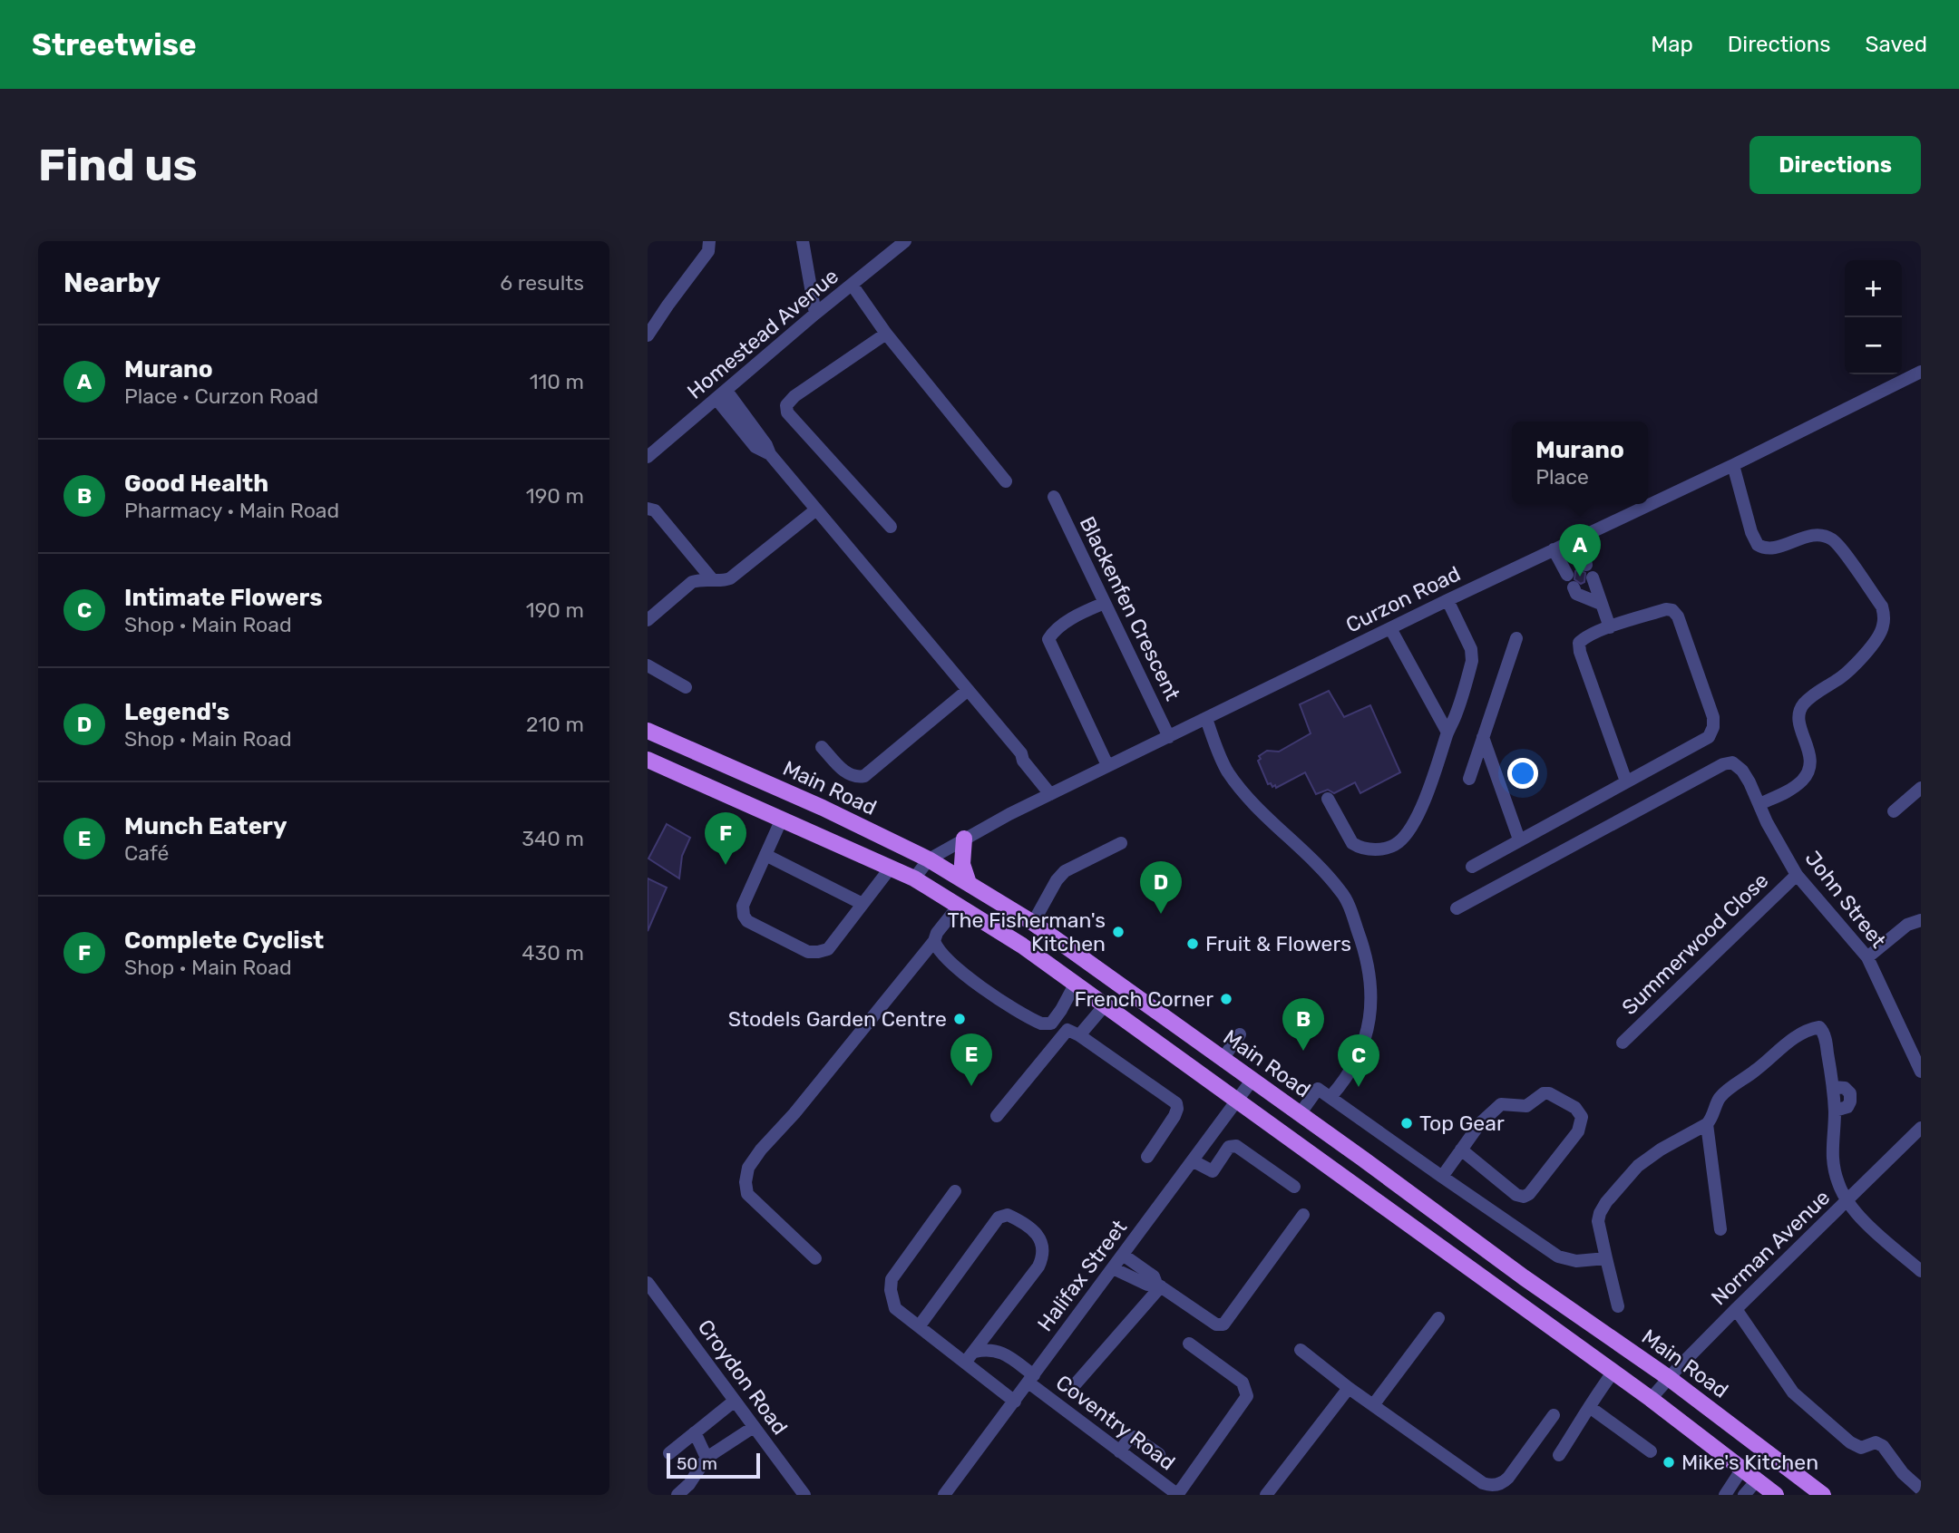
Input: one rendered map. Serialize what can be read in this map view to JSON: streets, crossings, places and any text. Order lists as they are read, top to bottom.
{
  "streets": {
    "main road": ["Main Road"],
    "street": [
      "Homestead Avenue",
      "Curzon Road",
      "Blackenfen Crescent",
      "John Street",
      "Summerwood Close",
      "Norman Avenue",
      "Halifax Street",
      "Croydon Road",
      "Coventry Road"
    ]
  },
  "crossings": [
    ["Curzon Road", "Blackenfen Crescent"],
    ["Curzon Road", "Main Road"],
    ["Main Road", "Norman Avenue"],
    ["Main Road", "Halifax Street"],
    ["John Street", "Summerwood Close"],
    ["Halifax Street", "Coventry Road"]
  ],
  "places": [
    "The Fisherman's Kitchen",
    "Fruit & Flowers",
    "French Corner",
    "Stodels Garden Centre",
    "Top Gear",
    "Mike's Kitchen"
  ],
  "scale_bar": "50 m",
  "page": {
    "header": "Streetwise",
    "nav": ["Map", "Directions", "Saved"],
    "buttons": "Directions",
    "title": "Find us",
    "heading": ["Nearby", "6 results"],
    "map_buttons": ["+", "−"],
    "list": [
      {
        "mark": "A",
        "name": "Murano",
        "note": "Place · Curzon Road",
        "value": "110 m"
      },
      {
        "mark": "B",
        "name": "Good Health",
        "note": "Pharmacy · Main Road",
        "value": "190 m"
      },
      {
        "mark": "C",
        "name": "Intimate Flowers",
        "note": "Shop · Main Road",
        "value": "190 m"
      },
      {
        "mark": "D",
        "name": "Legend's",
        "note": "Shop · Main Road",
        "value": "210 m"
      },
      {
        "mark": "E",
        "name": "Munch Eatery",
        "note": "Café",
        "value": "340 m"
      },
      {
        "mark": "F",
        "name": "Complete Cyclist",
        "note": "Shop · Main Road",
        "value": "430 m"
      }
    ],
    "popup": ["Murano", "Place"],
    "pins": [
      "A",
      "F",
      "D",
      "B",
      "E",
      "C"
    ],
    "scale": "50 m"
  }
}
